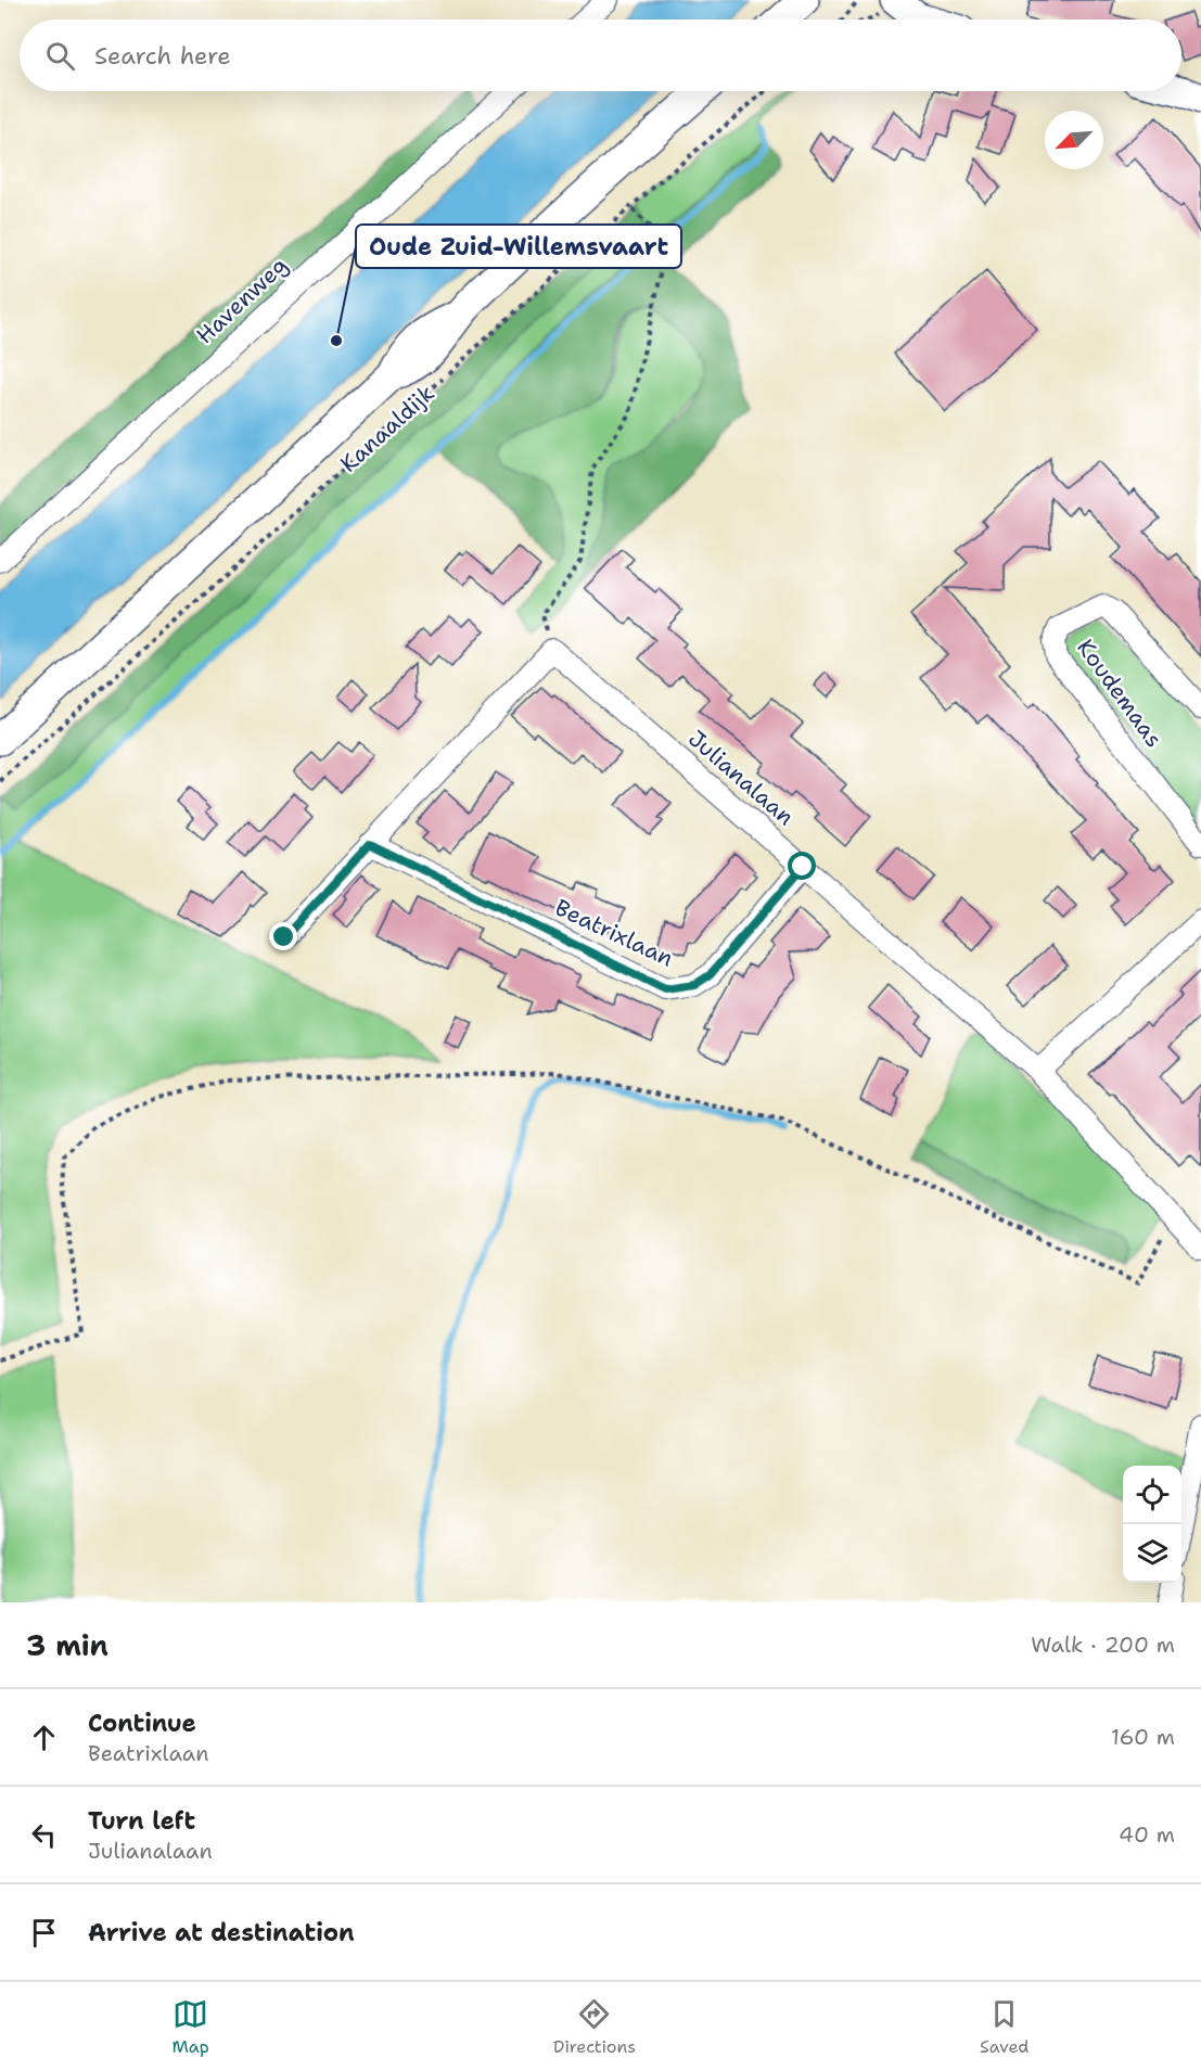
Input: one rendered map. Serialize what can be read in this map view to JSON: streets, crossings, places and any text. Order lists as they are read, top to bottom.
{
  "streets": {
    "main road": ["Kanaaldijk"],
    "street": [
      "Havenweg",
      "Koudemaas",
      "Julianalaan",
      "Beatrixlaan"
    ]
  },
  "crossings": [
    ["Julianalaan", "Beatrixlaan"]
  ],
  "places": ["Oude Zuid-Willemsvaart"],
  "north": "bottom left",
  "page": {
    "search": "Search here",
    "heading": ["3 min", "Walk · 200 m"],
    "list": [
      ["Continue", "Beatrixlaan", "160 m"],
      ["Turn left", "Julianalaan", "40 m"],
      "Arrive at destination"
    ],
    "nav": ["Map", "Directions", "Saved"]
  }
}
